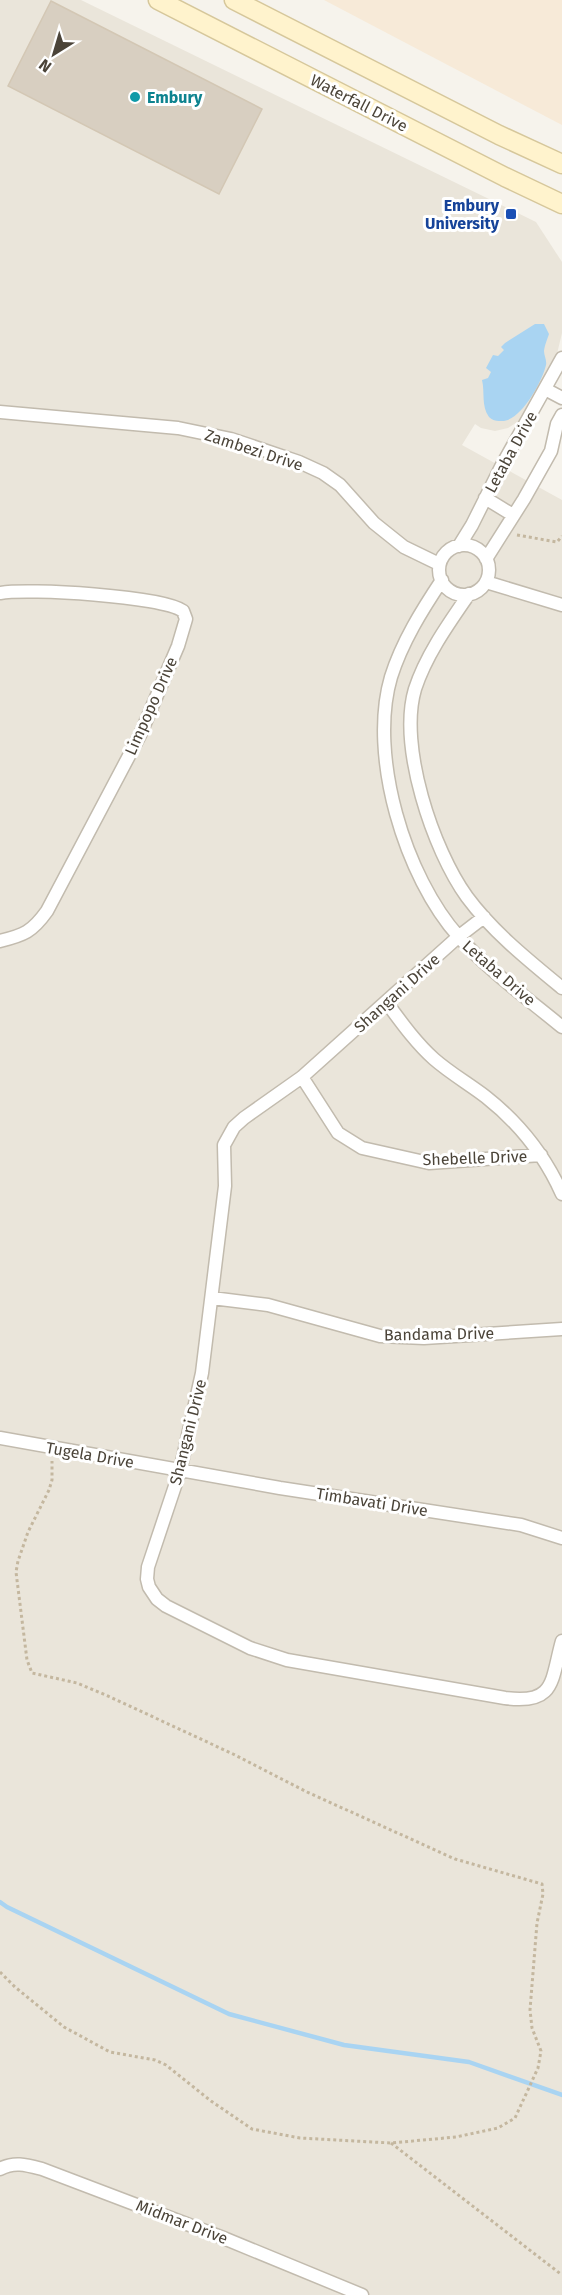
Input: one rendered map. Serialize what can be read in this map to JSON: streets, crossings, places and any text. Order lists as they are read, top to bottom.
{
  "streets": {
    "main road": ["Waterfall Drive"],
    "street": [
      "Zambezi Drive",
      "Letaba Drive",
      "Limpopo Drive",
      "Shangani Drive",
      "Shebelle Drive",
      "Bandama Drive",
      "Tugela Drive",
      "Timbavati Drive",
      "Midmar Drive"
    ]
  },
  "crossings": [
    ["Zambezi Drive", "Letaba Drive"],
    ["Letaba Drive", "Shangani Drive"],
    ["Shangani Drive", "Shebelle Drive"],
    ["Shangani Drive", "Bandama Drive"],
    ["Shangani Drive", "Tugela Drive"],
    ["Shangani Drive", "Timbavati Drive"],
    ["Tugela Drive", "Timbavati Drive"]
  ],
  "places": {
    "other": ["Embury"],
    "transit": ["Embury University"]
  },
  "north": "bottom left"
}
